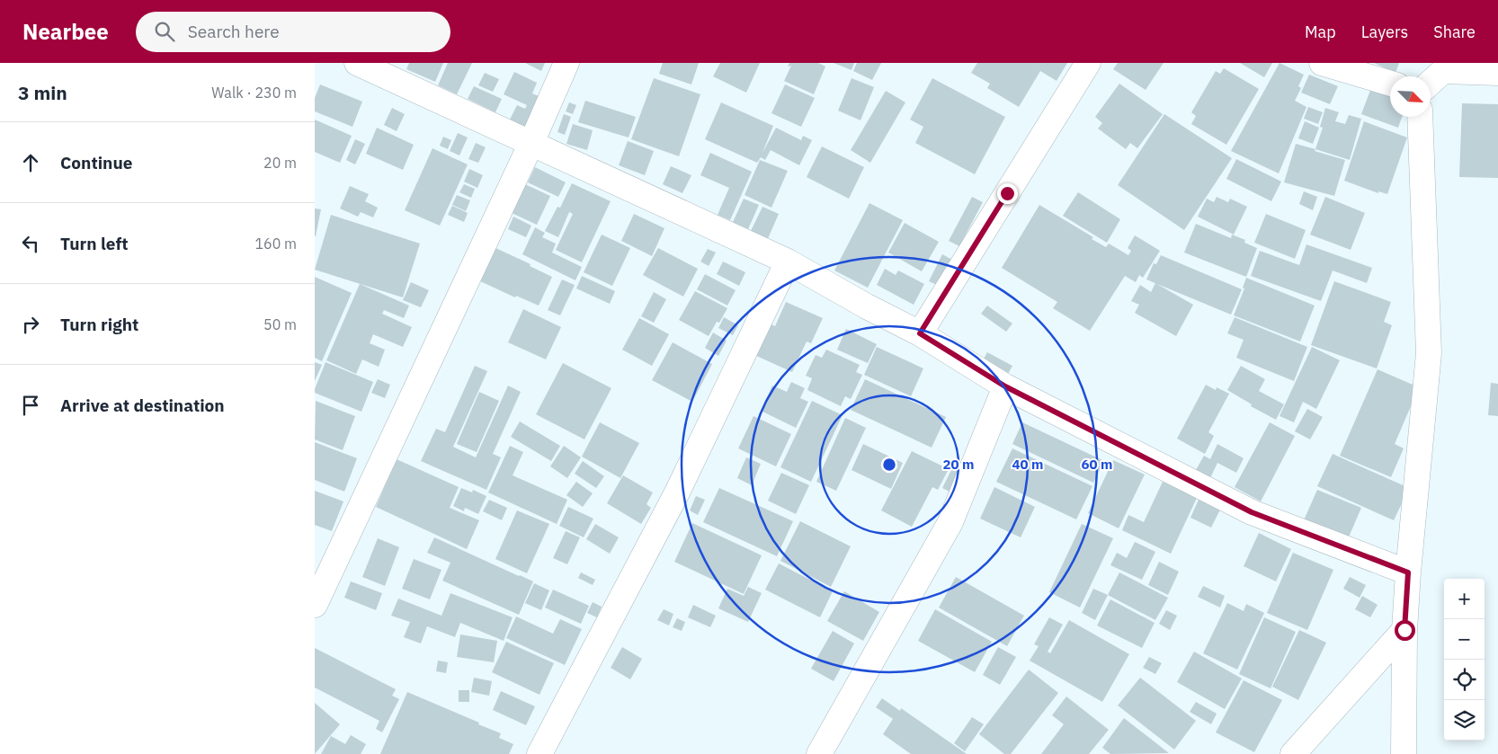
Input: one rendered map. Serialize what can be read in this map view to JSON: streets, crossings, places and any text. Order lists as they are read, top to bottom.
{
  "north": "bottom right",
  "page": {
    "header": "Nearbee",
    "search": "Search here",
    "nav": ["Map", "Layers", "Share"],
    "heading": ["3 min", "Walk · 230 m"],
    "list": [
      ["Continue", "20 m"],
      ["Turn left", "160 m"],
      ["Turn right", "50 m"],
      "Arrive at destination"
    ],
    "map_buttons": ["+", "−"]
  },
  "rings": ["20 m", "40 m", "60 m"]
}
